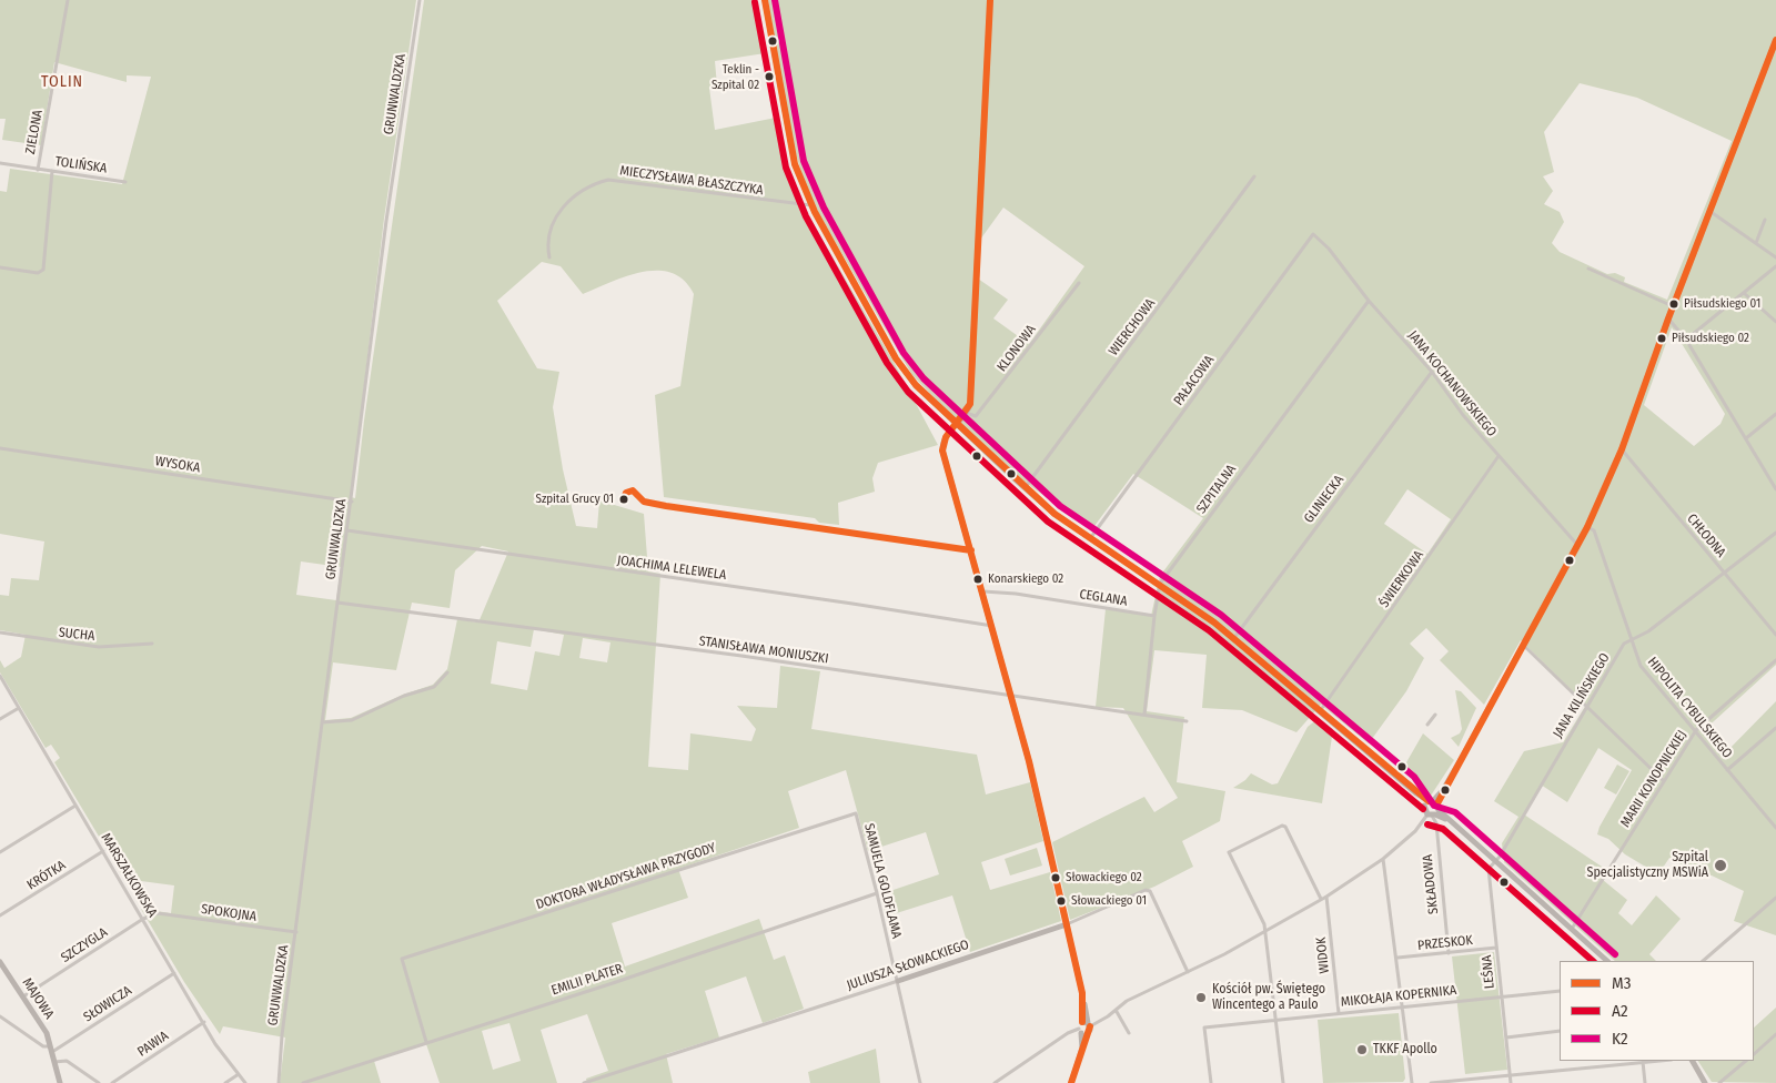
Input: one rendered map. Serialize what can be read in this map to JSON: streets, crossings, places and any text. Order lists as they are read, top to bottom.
{
  "streets": {
    "street": [
      "GRUNWALDZKA",
      "ZIELONA",
      "TOLIŃSKA",
      "MIECZYSŁAWA BŁASZCZYKA",
      "WIERCHOWA",
      "KLONOWA",
      "PAŁACOWA",
      "JANA KOCHANOWSKIEGO",
      "WYSOKA",
      "SZPITALNA",
      "GLINIECKA",
      "CHŁODNA",
      "JOACHIMA LELEWELA",
      "ŚWIERKOWA",
      "CEGLANA",
      "SUCHA",
      "STANISŁAWA MONIUSZKI",
      "JANA KILIŃSKIEGO",
      "HIPOLITA CYBULSKIEGO",
      "MARII KONOPNICKIEJ",
      "KRÓTKA",
      "MARSZAŁKOWSKA",
      "DOKTORA WŁADYSŁAWA PRZYGODY",
      "SAMUELA GOLDFLAMA",
      "SKŁADOWA",
      "SPOKOJNA",
      "PRZESKOK",
      "SZCZYGLA",
      "WIDOK",
      "JULIUSZA SŁOWACKIEGO",
      "LEŚNA",
      "EMILII PLATER",
      "MIKOŁAJA KOPERNIKA",
      "MAJOWA",
      "SŁOWICZA",
      "PAWIA"
    ]
  },
  "crossings": [
    ["GRUNWALDZKA", "WYSOKA"],
    ["GRUNWALDZKA", "JOACHIMA LELEWELA"],
    ["GRUNWALDZKA", "STANISŁAWA MONIUSZKI"],
    ["GRUNWALDZKA", "SPOKOJNA"],
    ["ZIELONA", "TOLIŃSKA"],
    ["PAŁACOWA", "JANA KOCHANOWSKIEGO"],
    ["JANA KOCHANOWSKIEGO", "SZPITALNA"],
    ["JANA KOCHANOWSKIEGO", "GLINIECKA"],
    ["JANA KOCHANOWSKIEGO", "ŚWIERKOWA"],
    ["SZPITALNA", "CEGLANA"],
    ["SZPITALNA", "STANISŁAWA MONIUSZKI"],
    ["CHŁODNA", "JANA KILIŃSKIEGO"],
    ["JANA KILIŃSKIEGO", "HIPOLITA CYBULSKIEGO"],
    ["JANA KILIŃSKIEGO", "LEŚNA"],
    ["HIPOLITA CYBULSKIEGO", "MARII KONOPNICKIEJ"],
    ["KRÓTKA", "MARSZAŁKOWSKA"],
    ["MARSZAŁKOWSKA", "SZCZYGLA"],
    ["MARSZAŁKOWSKA", "SŁOWICZA"],
    ["MARSZAŁKOWSKA", "PAWIA"],
    ["DOKTORA WŁADYSŁAWA PRZYGODY", "SAMUELA GOLDFLAMA"],
    ["DOKTORA WŁADYSŁAWA PRZYGODY", "EMILII PLATER"],
    ["SAMUELA GOLDFLAMA", "JULIUSZA SŁOWACKIEGO"],
    ["SAMUELA GOLDFLAMA", "EMILII PLATER"],
    ["SKŁADOWA", "PRZESKOK"],
    ["SPOKOJNA", "SZCZYGLA"],
    ["PRZESKOK", "LEŚNA"],
    ["SZCZYGLA", "MAJOWA"],
    ["WIDOK", "MIKOŁAJA KOPERNIKA"],
    ["LEŚNA", "MIKOŁAJA KOPERNIKA"],
    ["MAJOWA", "SŁOWICZA"]
  ],
  "districts": ["TOLIN"],
  "places": [
    "Teklin - Szpital 02",
    "Piłsudskiego 01",
    "Piłsudskiego 02",
    "Szpital Grucy 01",
    "Konarskiego 02",
    "Szpital Specjalistyczny MSWiA",
    "Słowackiego 02",
    "Słowackiego 01",
    "Kościół pw. Świętego Wincentego a Paulo",
    "TKKF Apollo"
  ],
  "lines": ["transit line M3", "transit line K2", "transit line A2"],
  "legend": ["M3", "A2", "K2"]
}
